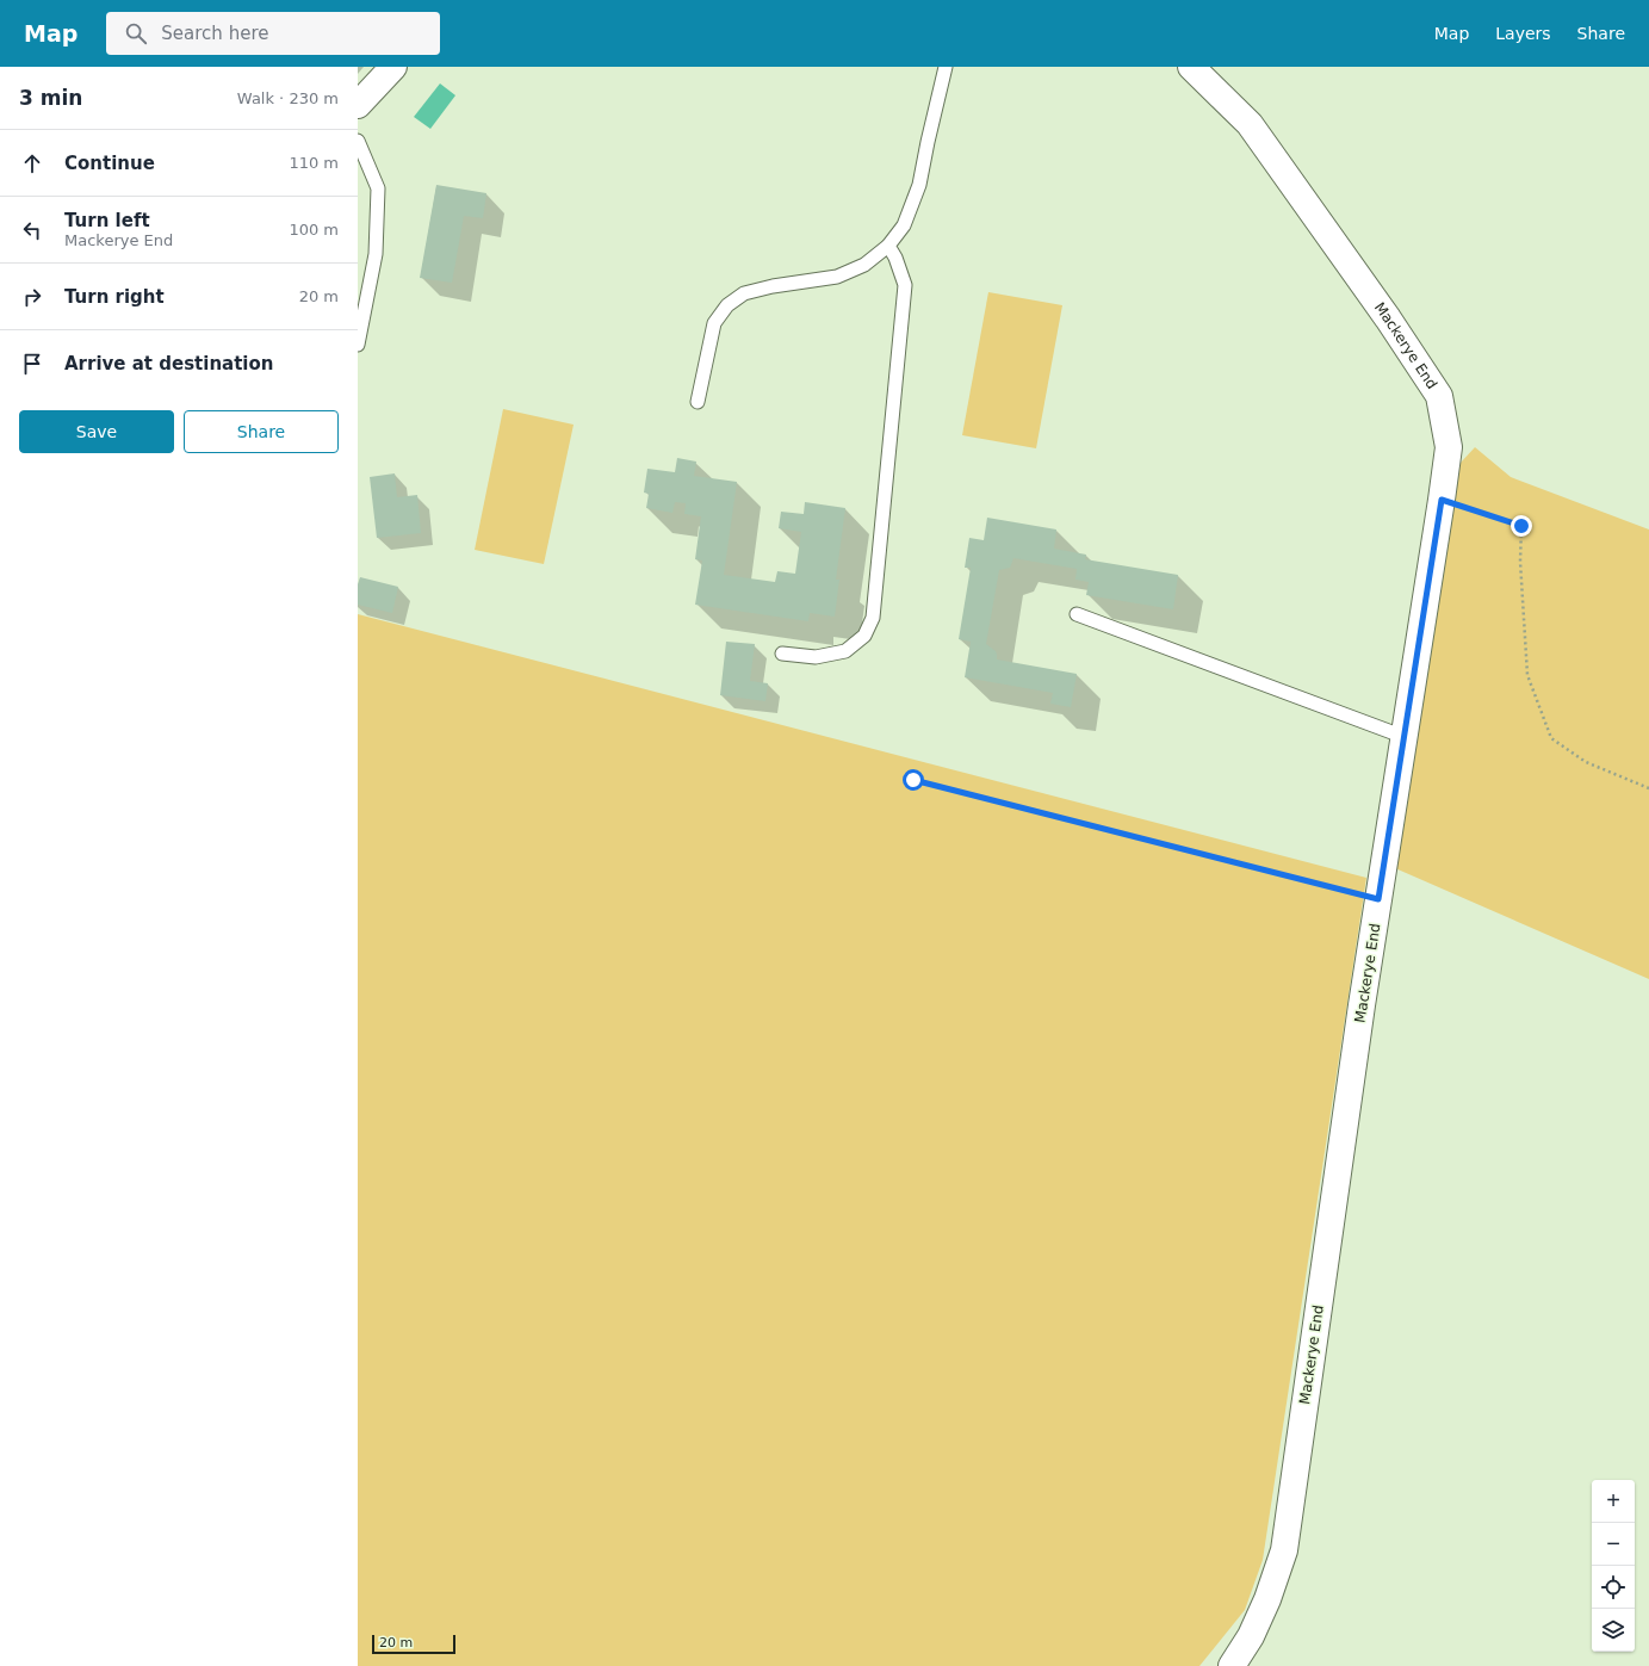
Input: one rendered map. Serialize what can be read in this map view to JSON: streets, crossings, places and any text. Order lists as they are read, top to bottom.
{
  "streets": {
    "street": ["Mackerye End"]
  },
  "scale_bar": "20 m",
  "page": {
    "header": "Map",
    "search": "Search here",
    "nav": ["Map", "Layers", "Share"],
    "heading": ["3 min", "Walk · 230 m"],
    "list": [
      ["Continue", "110 m"],
      ["Turn left", "Mackerye End", "100 m"],
      ["Turn right", "20 m"],
      "Arrive at destination"
    ],
    "buttons": ["Save", "Share"],
    "map_buttons": ["+", "−"],
    "scale": "20 m"
  }
}
